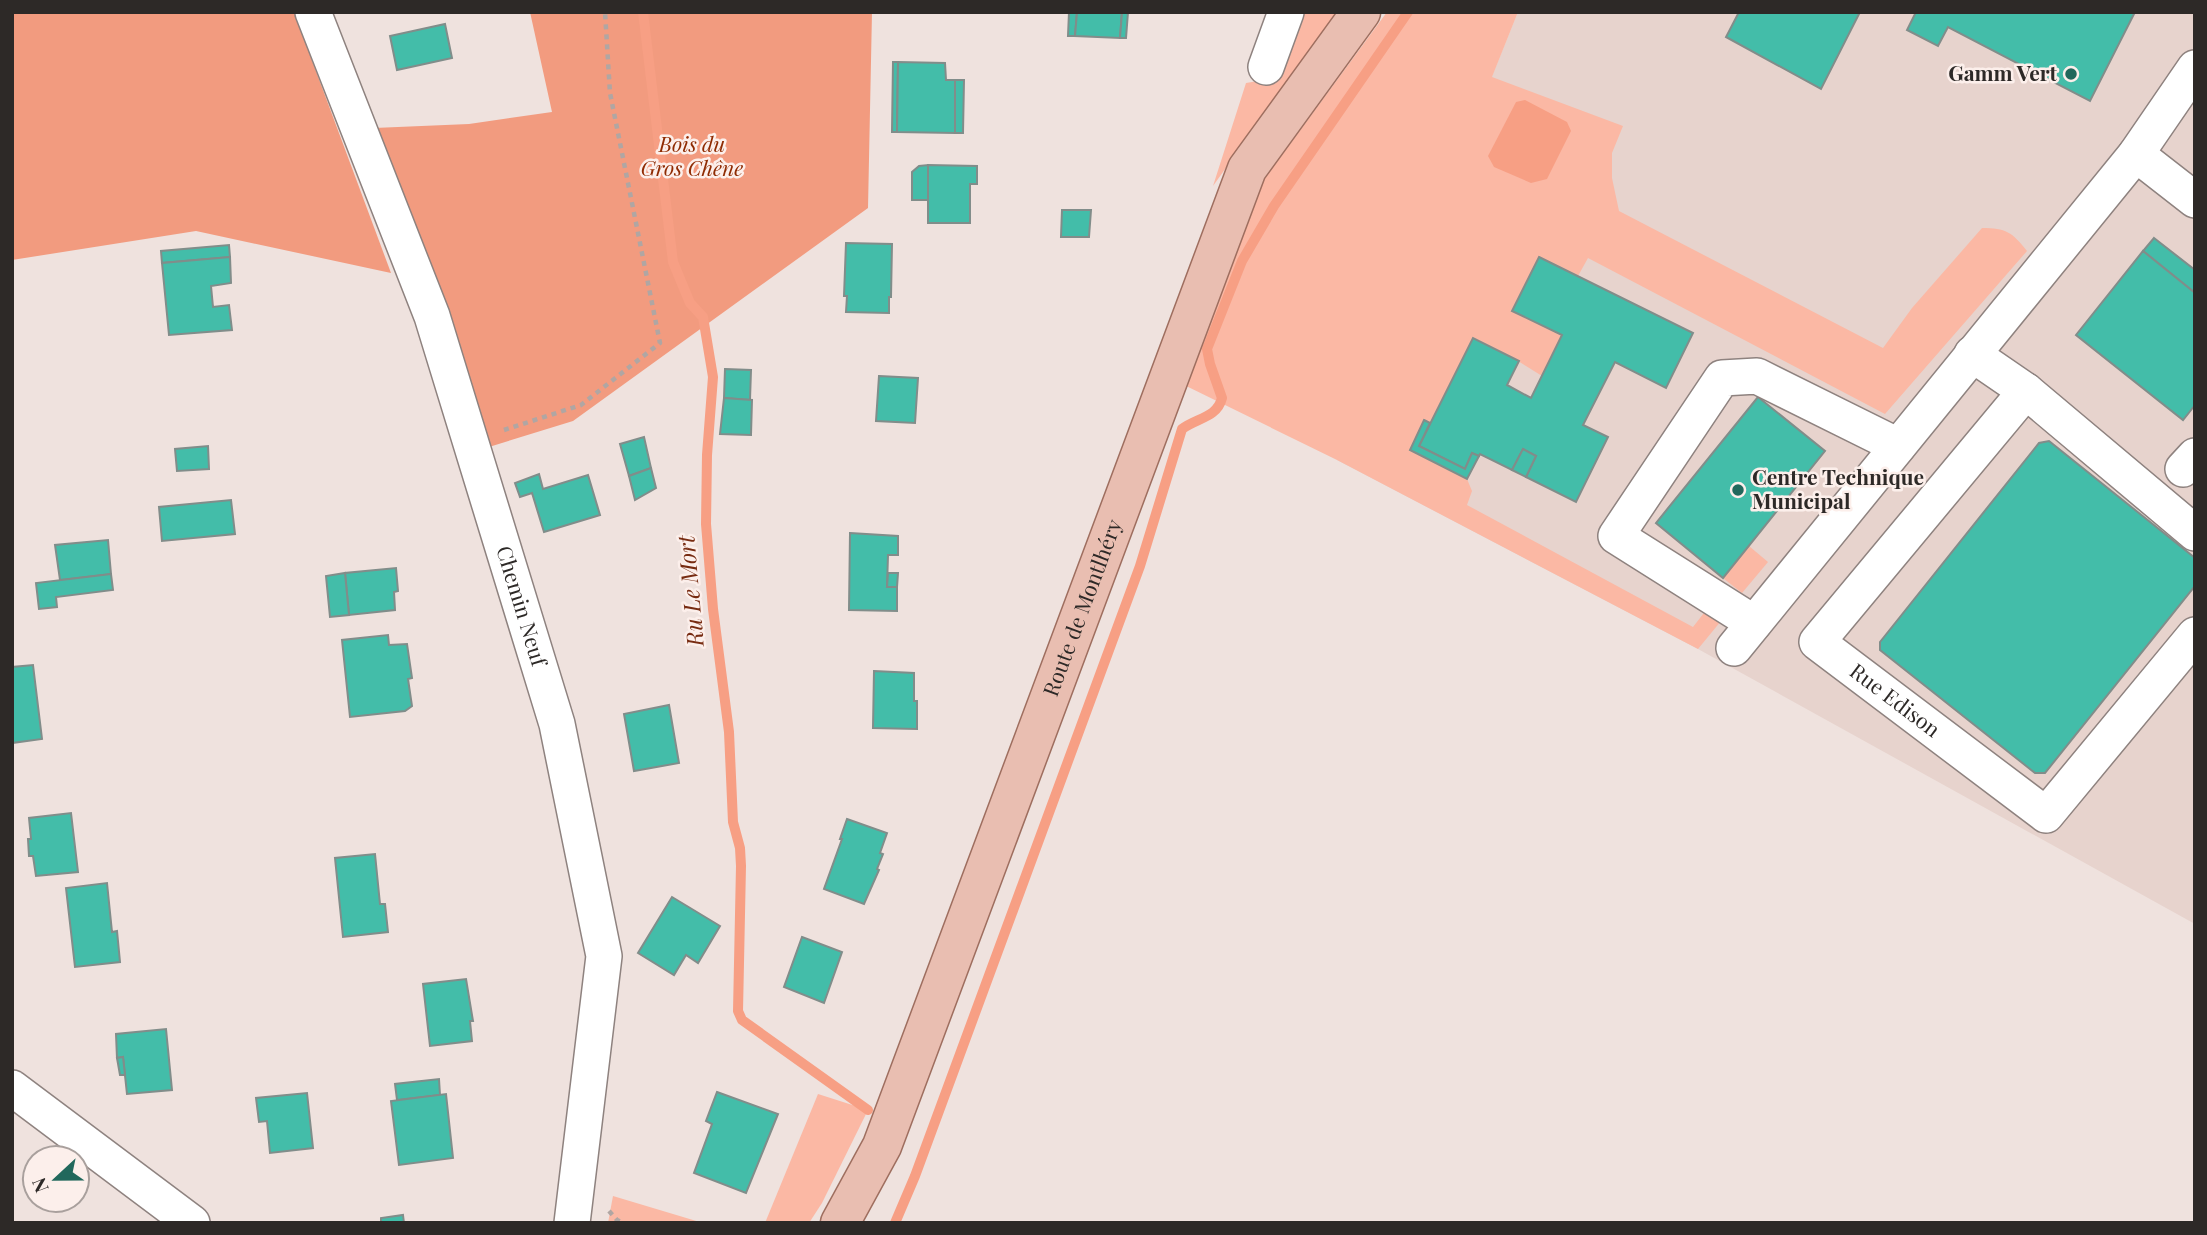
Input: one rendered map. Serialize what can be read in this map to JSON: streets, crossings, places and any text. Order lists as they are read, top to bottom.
{
  "streets": {
    "main road": ["Route de Montlhéry"],
    "street": ["Chemin Neuf", "Rue Edison"]
  },
  "water": ["Ru Le Mort"],
  "parks": ["Bois du Gros Chêne"],
  "places": ["Gamm Vert", "Centre Technique Municipal"],
  "north": "left"
}
